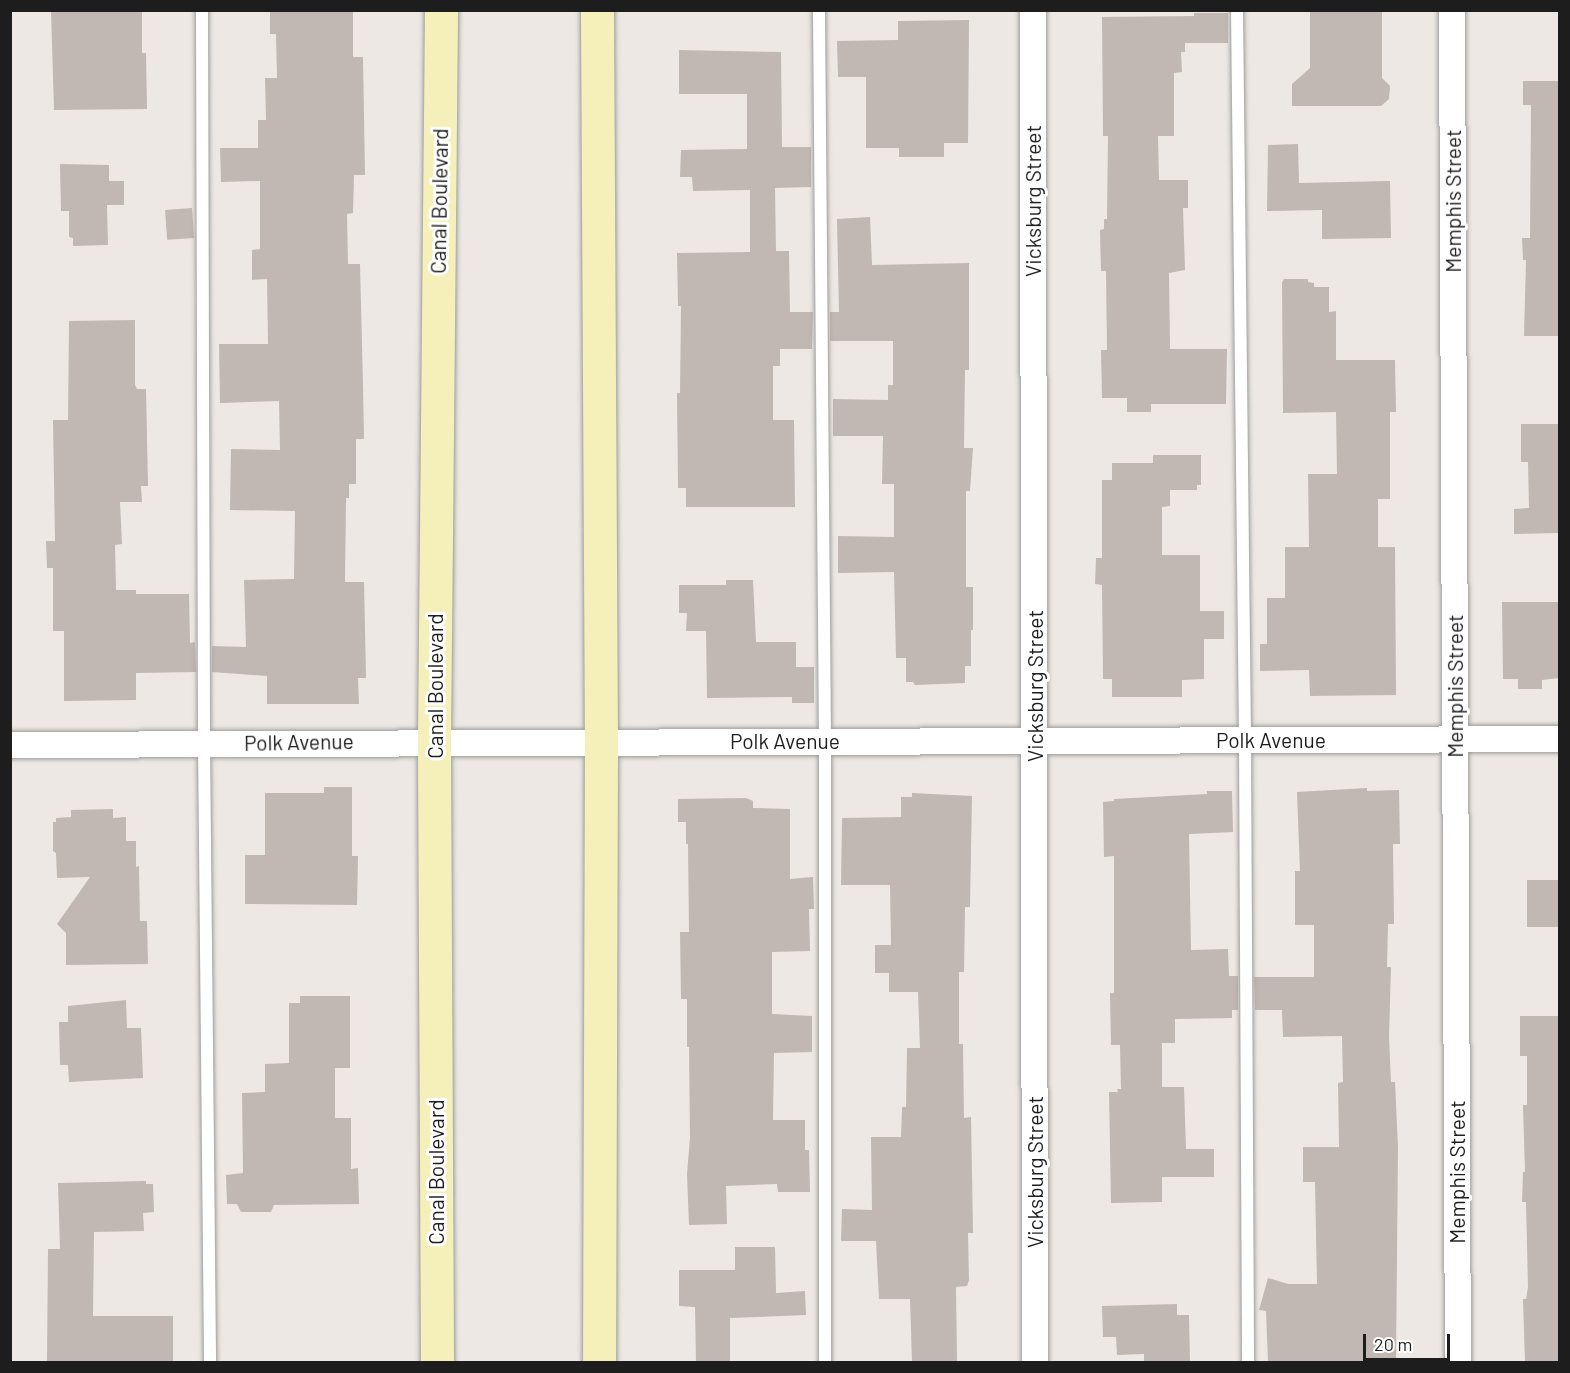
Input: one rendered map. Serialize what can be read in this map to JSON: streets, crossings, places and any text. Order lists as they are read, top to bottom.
{
  "streets": {
    "main road": ["Canal Boulevard"],
    "street": ["Vicksburg Street", "Memphis Street", "Polk Avenue"]
  },
  "crossings": [
    ["Canal Boulevard", "Polk Avenue"],
    ["Vicksburg Street", "Polk Avenue"],
    ["Memphis Street", "Polk Avenue"]
  ],
  "scale_bar": "20 m"
}
